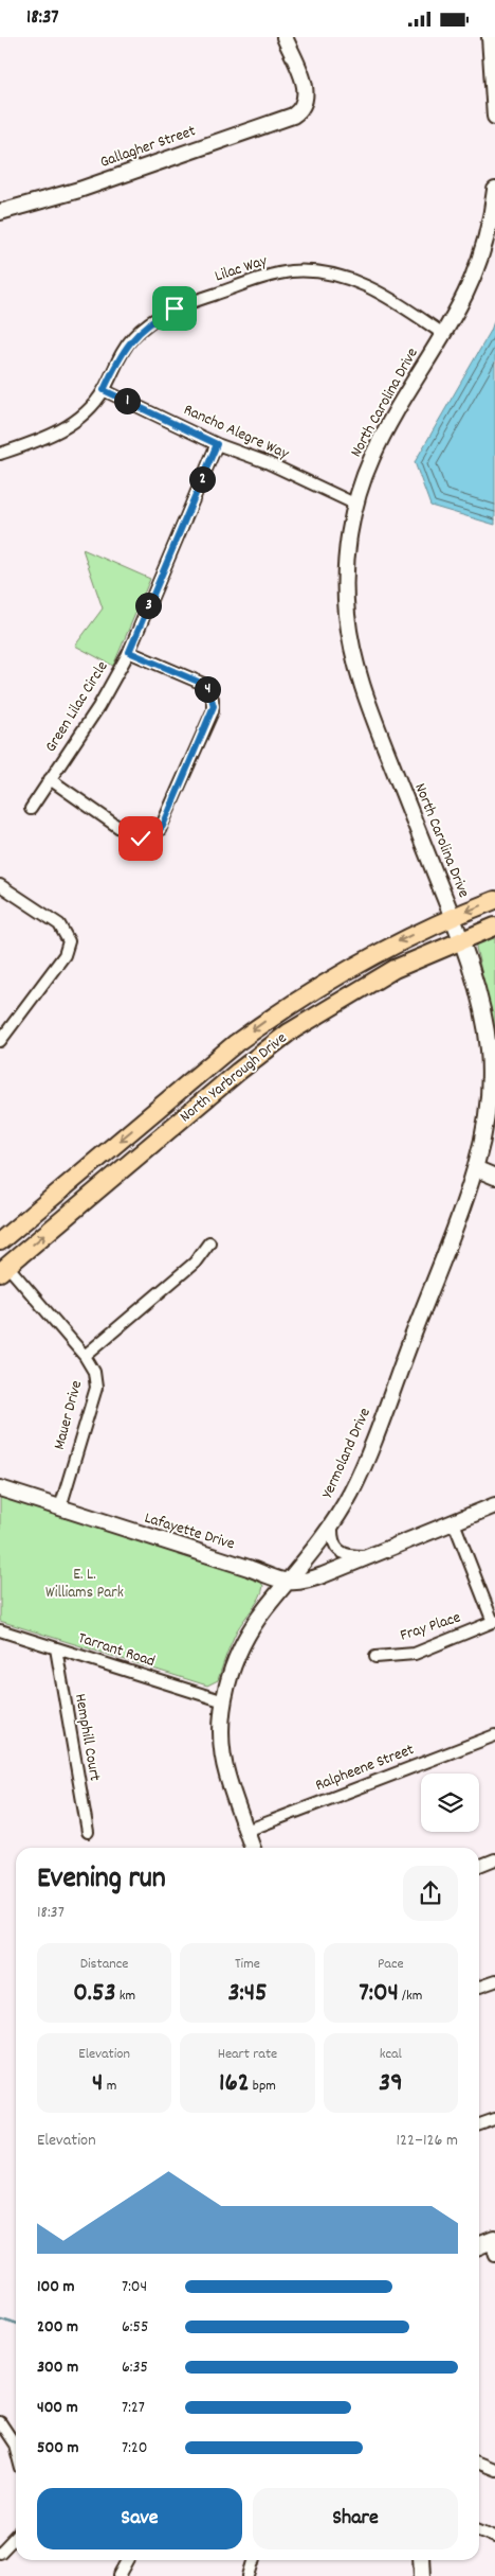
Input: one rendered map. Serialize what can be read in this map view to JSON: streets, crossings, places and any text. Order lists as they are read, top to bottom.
{
  "streets": {
    "main road": ["North Yarbrough Drive"],
    "street": [
      "Gallagher Street",
      "Lilac Way",
      "North Carolina Drive",
      "Rancho Alegre Way",
      "Green Lilac Circle",
      "Mauer Drive",
      "Yermoland Drive",
      "Lafayette Drive",
      "Fray Place",
      "Tarrant Road",
      "Hemphill Court",
      "Ralpheene Street"
    ]
  },
  "crossings": [
    ["Lilac Way", "North Carolina Drive"],
    ["Lilac Way", "Rancho Alegre Way"],
    ["North Carolina Drive", "Rancho Alegre Way"],
    ["North Carolina Drive", "North Yarbrough Drive"],
    ["North Carolina Drive", "Yermoland Drive"],
    ["Rancho Alegre Way", "Green Lilac Circle"],
    ["North Yarbrough Drive", "Mauer Drive"],
    ["Mauer Drive", "Lafayette Drive"],
    ["Yermoland Drive", "Lafayette Drive"],
    ["Yermoland Drive", "Tarrant Road"],
    ["Yermoland Drive", "Ralpheene Street"],
    ["Tarrant Road", "Hemphill Court"]
  ],
  "parks": ["E. L. Williams Park"],
  "page": {
    "status": "18:37",
    "pins": [
      "1",
      "2",
      "3",
      "4"
    ],
    "heading": ["Evening run", "18:37"],
    "stats": [
      ["Distance", "0.53 km"],
      ["Time", "3:45"],
      ["Pace", "7:04 /km"],
      ["Elevation", "4 m"],
      ["Heart rate", "162 bpm"],
      ["kcal", "39"]
    ],
    "chart": ["Elevation", "122–126 m"],
    "list": [
      {
        "name": "100 m",
        "note": "7:04"
      },
      {
        "name": "200 m",
        "note": "6:55"
      },
      {
        "name": "300 m",
        "note": "6:35"
      },
      {
        "name": "400 m",
        "note": "7:27"
      },
      {
        "name": "500 m",
        "note": "7:20"
      }
    ],
    "buttons": ["Save", "Share"]
  }
}
